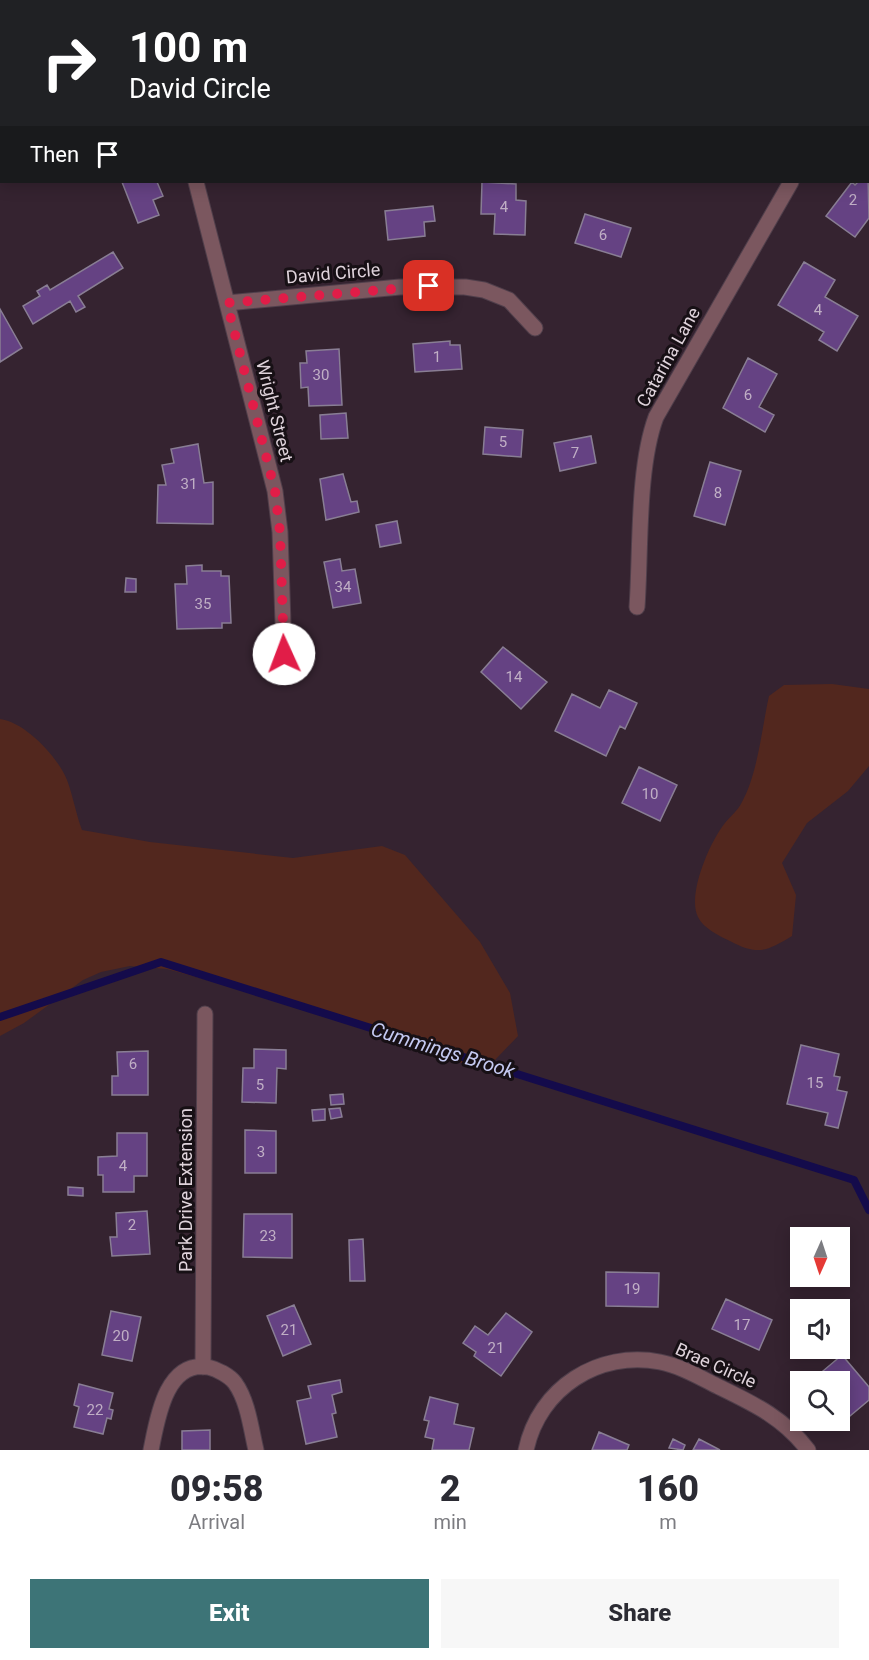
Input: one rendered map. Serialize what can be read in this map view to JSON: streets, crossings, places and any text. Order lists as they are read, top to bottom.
{
  "streets": {
    "street": [
      "David Circle",
      "Catarina Lane",
      "Wright Street",
      "Park Drive Extension",
      "Brae Circle"
    ]
  },
  "crossings": [
    ["David Circle", "Wright Street"]
  ],
  "water": ["Cummings Brook"],
  "house_numbers": [
    "2",
    "4",
    "6",
    "4",
    "1",
    "30",
    "6",
    "5",
    "7",
    "31",
    "8",
    "34",
    "35",
    "14",
    "10",
    "6",
    "15",
    "5",
    "3",
    "4",
    "2",
    "23",
    "19",
    "17",
    "21",
    "20",
    "21",
    "22"
  ],
  "north": "bottom",
  "page": {
    "turn": ["100 m", "David Circle"],
    "then": "Then",
    "eta": [
      "09:58",
      "Arrival",
      "2",
      "min",
      "160",
      "m"
    ],
    "buttons": ["Exit", "Share"]
  }
}
